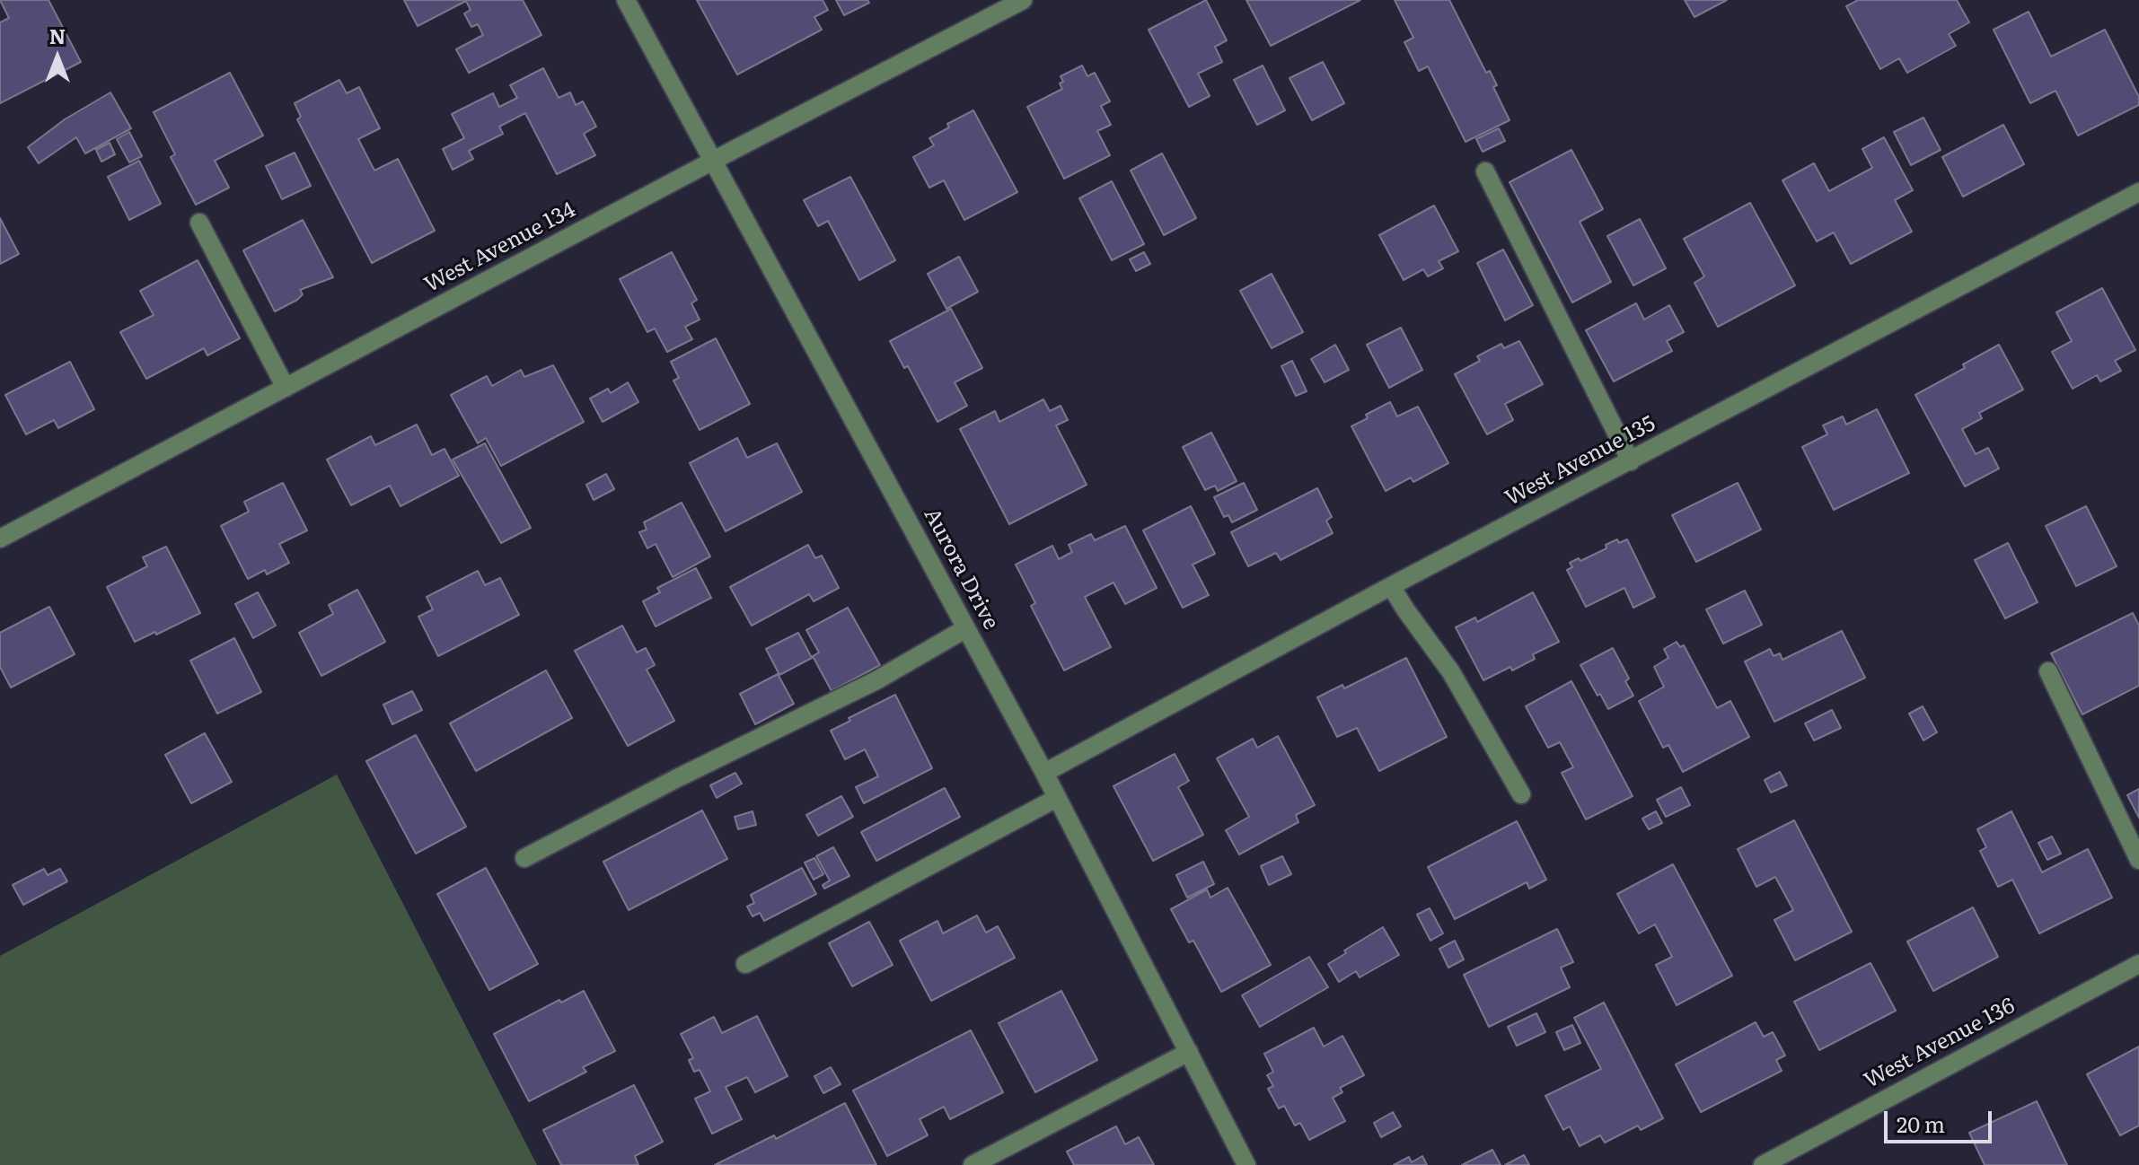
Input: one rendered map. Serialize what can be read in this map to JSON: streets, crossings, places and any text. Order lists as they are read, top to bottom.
{
  "streets": {
    "street": [
      "West Avenue 134",
      "West Avenue 135",
      "Aurora Drive",
      "West Avenue 136"
    ]
  },
  "crossings": [
    ["West Avenue 134", "Aurora Drive"],
    ["West Avenue 135", "Aurora Drive"]
  ],
  "scale_bar": "20 m",
  "north": "top"
}
